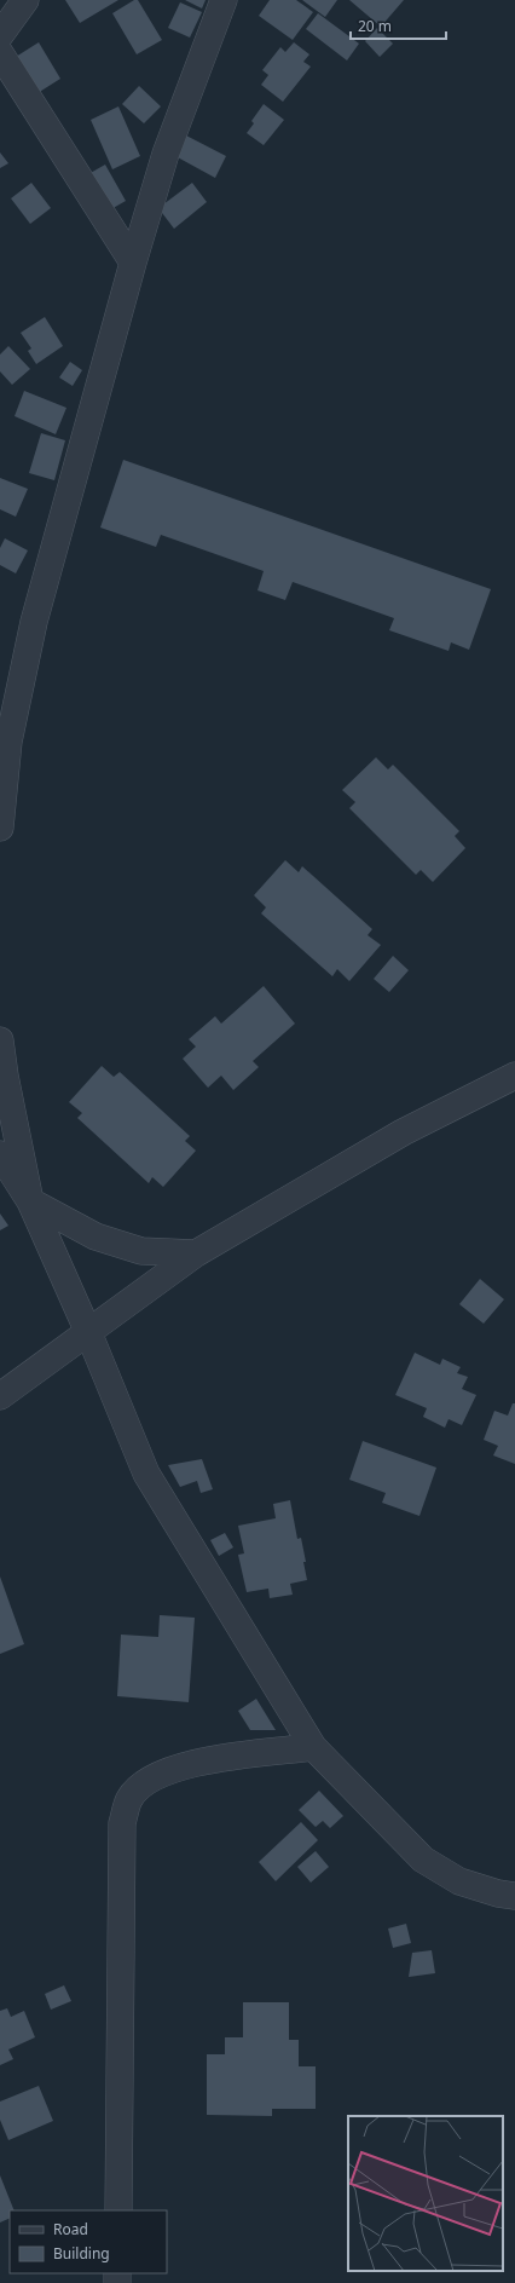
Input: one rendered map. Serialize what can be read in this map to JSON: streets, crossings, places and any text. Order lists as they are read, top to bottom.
{
  "legend": ["Road", "Building"],
  "scale_bar": "20 m"
}
